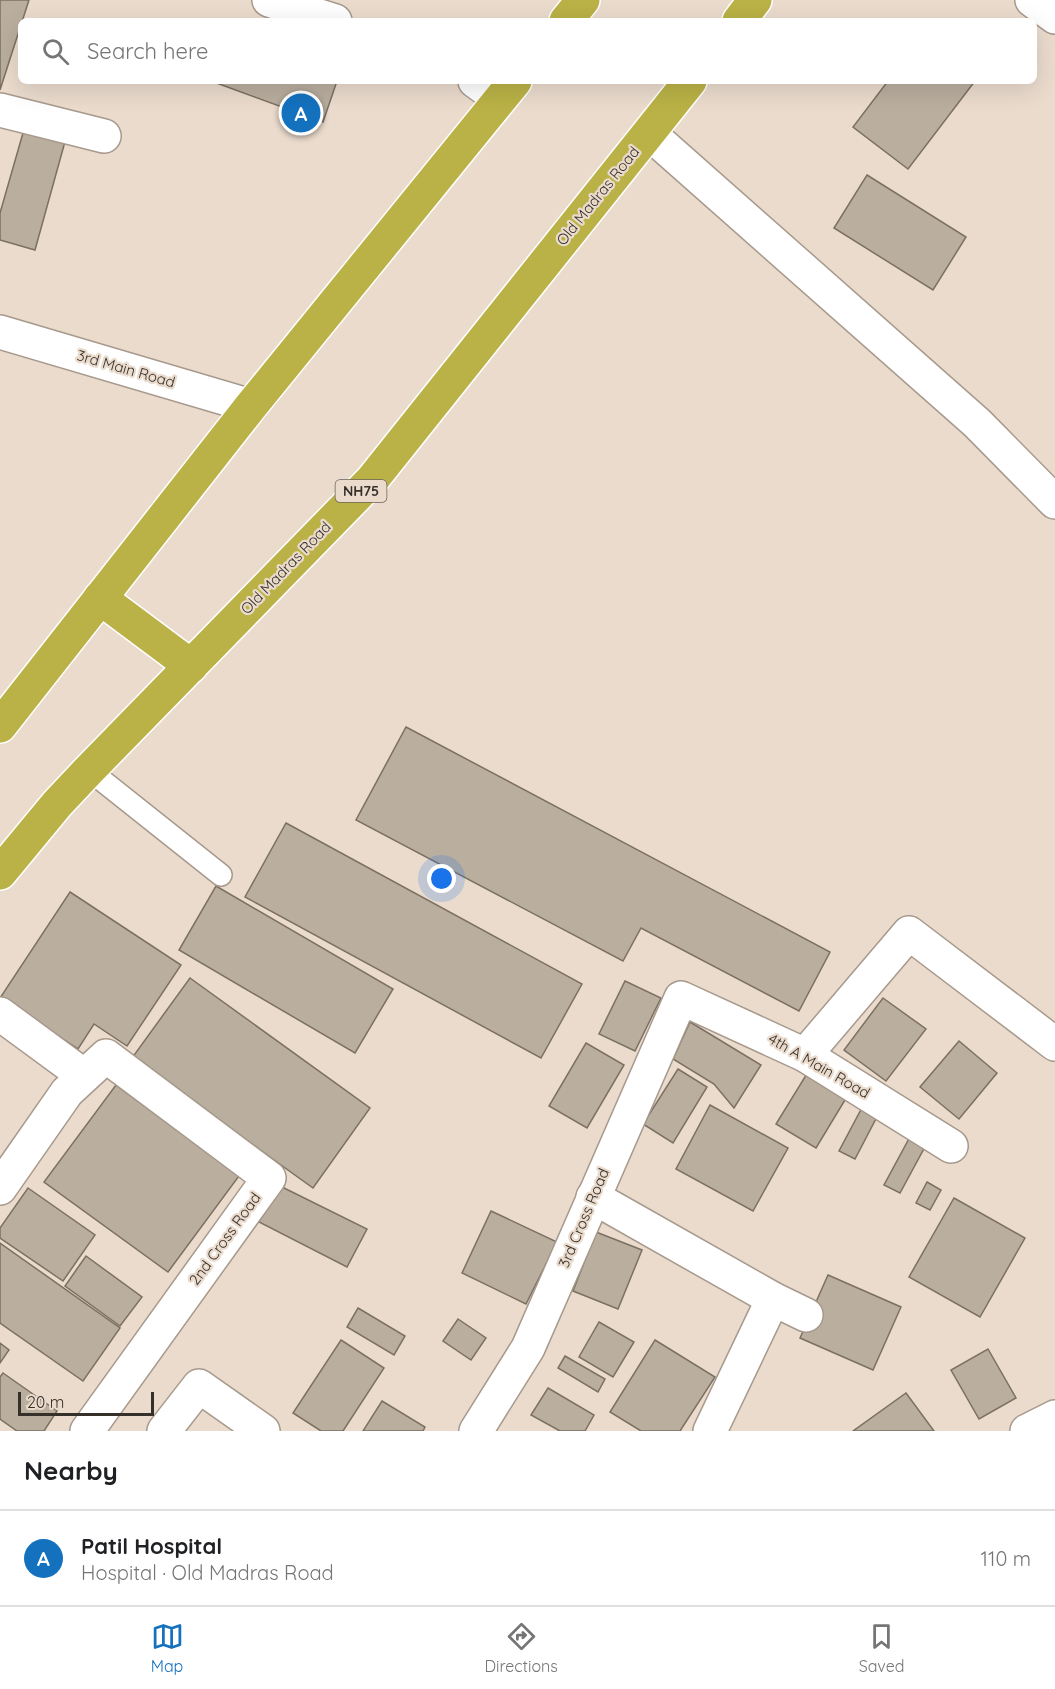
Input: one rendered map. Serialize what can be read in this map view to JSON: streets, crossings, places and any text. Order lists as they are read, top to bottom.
{
  "streets": {
    "highway": ["Old Madras Road", "NH75"],
    "street": [
      "3rd Main Road",
      "4th A Main Road",
      "3rd Cross Road",
      "2nd Cross Road"
    ]
  },
  "crossings": [
    ["4th A Main Road", "3rd Cross Road"]
  ],
  "scale_bar": "20 m",
  "page": {
    "search": "Search here",
    "pins": "A",
    "scale": "20 m",
    "heading": "Nearby",
    "list": [
      {
        "mark": "A",
        "name": "Patil Hospital",
        "note": "Hospital · Old Madras Road",
        "value": "110 m"
      }
    ],
    "nav": ["Map", "Directions", "Saved"]
  }
}
